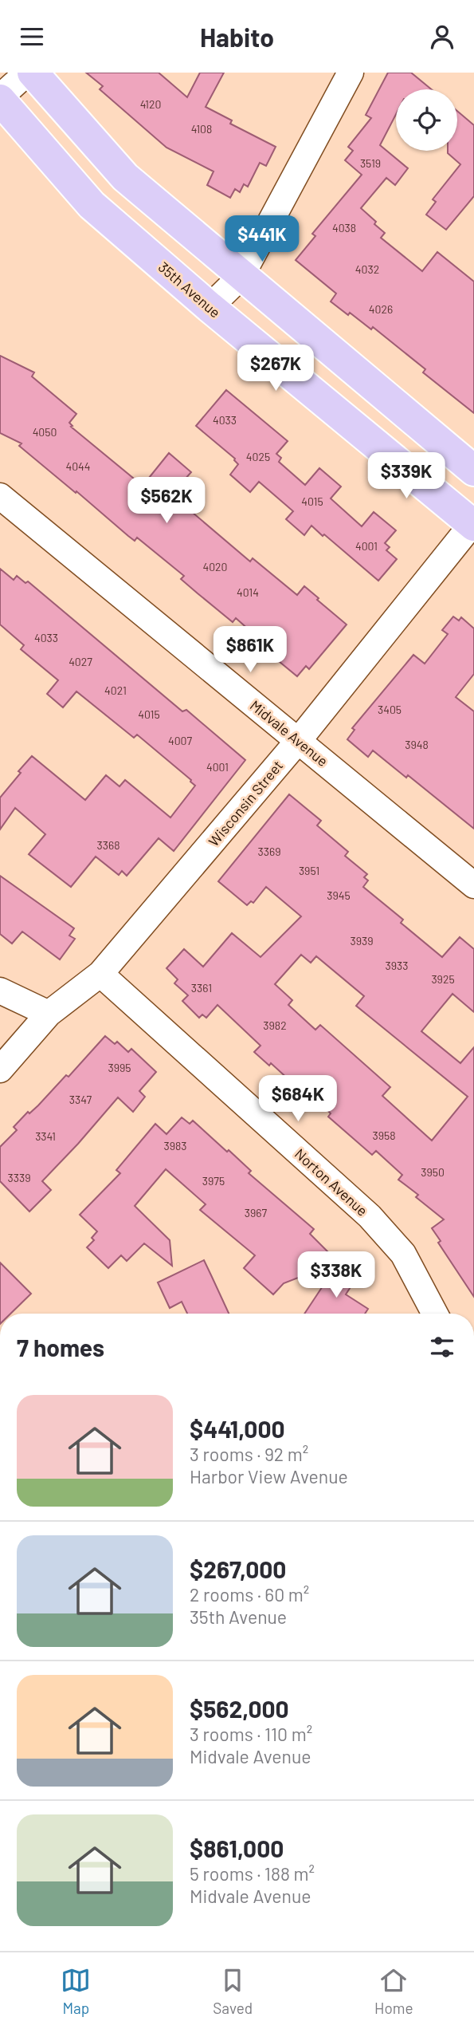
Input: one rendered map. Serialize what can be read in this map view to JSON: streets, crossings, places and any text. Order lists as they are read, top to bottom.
{
  "streets": {
    "main road": ["35th Avenue"],
    "street": ["Midvale Avenue", "Wisconsin Street", "Norton Avenue"]
  },
  "crossings": [
    ["35th Avenue", "Wisconsin Street"],
    ["Midvale Avenue", "Wisconsin Street"],
    ["Wisconsin Street", "Norton Avenue"]
  ],
  "house_numbers": [
    "4120",
    "4108",
    "3519",
    "4038",
    "4032",
    "4026",
    "4033",
    "4050",
    "4025",
    "4044",
    "4015",
    "4001",
    "4020",
    "4014",
    "4033",
    "4027",
    "4021",
    "3405",
    "4015",
    "4007",
    "3948",
    "4001",
    "3368",
    "3369",
    "3951",
    "3945",
    "3939",
    "3933",
    "3925",
    "3361",
    "3982",
    "3995",
    "3347",
    "3958",
    "3341",
    "3983",
    "3950",
    "3339",
    "3975",
    "3967"
  ],
  "page": {
    "header": "Habito",
    "price": [
      "$441K",
      "$267K",
      "$339K",
      "$562K",
      "$861K",
      "$684K",
      "$338K"
    ],
    "heading": "7 homes",
    "list": [
      {
        "name": "$441,000",
        "note": "3 rooms · 92 m² · Harbor View Avenue"
      },
      {
        "name": "$267,000",
        "note": "2 rooms · 60 m² · 35th Avenue"
      },
      {
        "name": "$562,000",
        "note": "3 rooms · 110 m² · Midvale Avenue"
      },
      {
        "name": "$861,000",
        "note": "5 rooms · 188 m² · Midvale Avenue"
      }
    ],
    "tabs": ["Map", "Saved", "Home"]
  }
}
